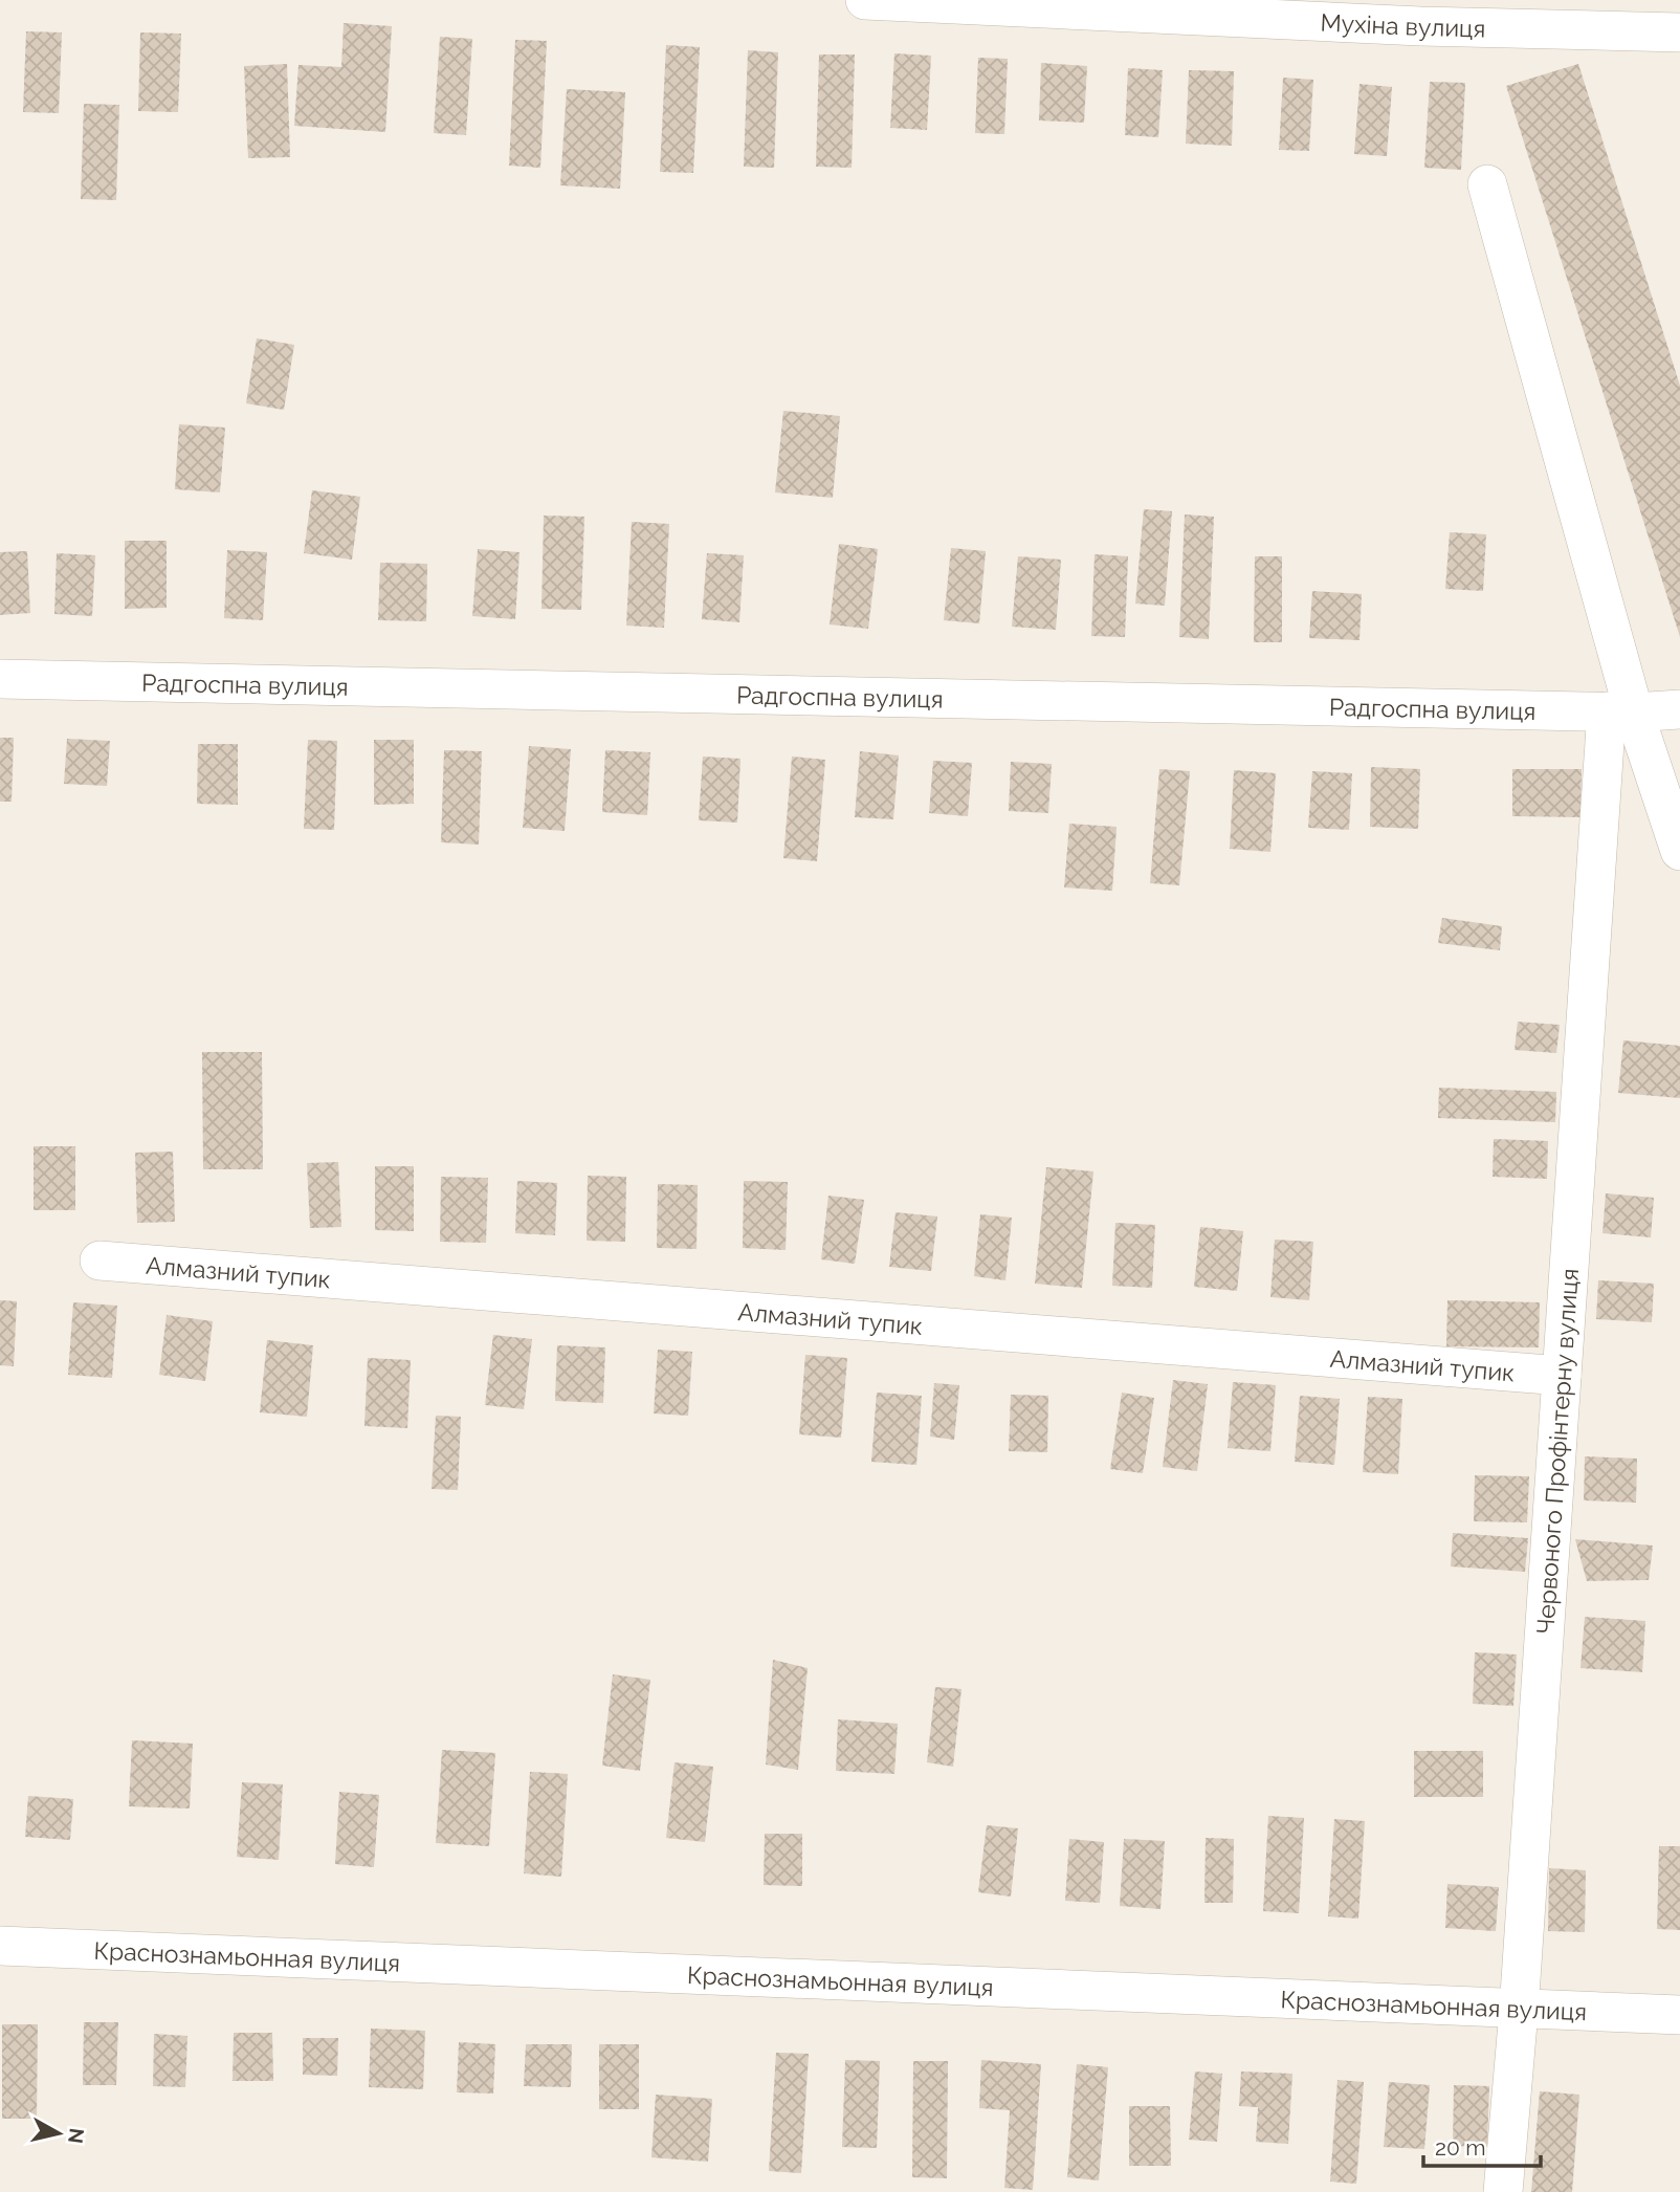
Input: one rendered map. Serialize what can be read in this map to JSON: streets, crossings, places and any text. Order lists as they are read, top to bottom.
{
  "streets": {
    "street": [
      "Мухіна вулиця",
      "Радгоспна вулиця",
      "Алмазний тупик",
      "Червоного Профінтерну вулиця",
      "Краснознамьонная вулиця"
    ]
  },
  "crossings": [
    ["Радгоспна вулиця", "Червоного Профінтерну вулиця"],
    ["Алмазний тупик", "Червоного Профінтерну вулиця"],
    ["Червоного Профінтерну вулиця", "Краснознамьонная вулиця"]
  ],
  "scale_bar": "20 m",
  "north": "right"
}
